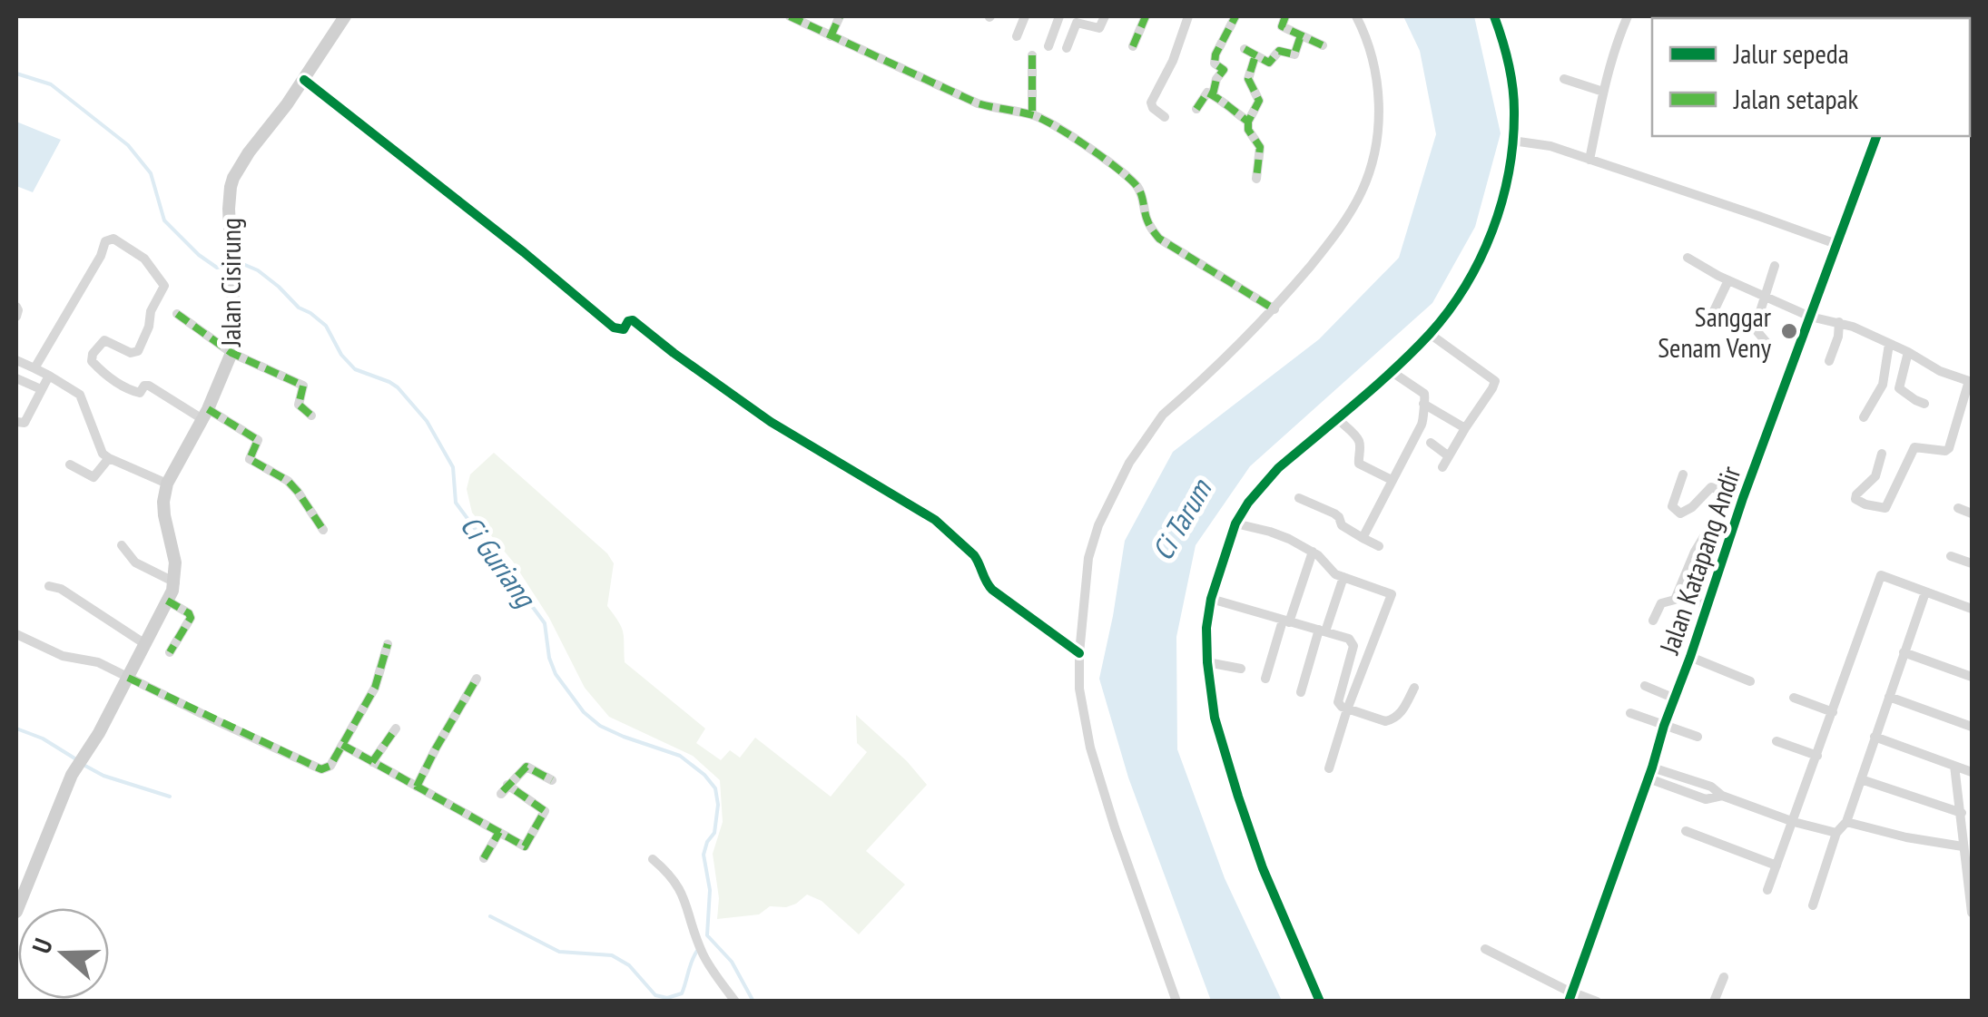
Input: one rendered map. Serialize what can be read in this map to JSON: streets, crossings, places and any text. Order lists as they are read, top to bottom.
{
  "streets": {
    "main road": ["Jalan Cisirung", "Jalan Katapang Andir"]
  },
  "water": ["Ci Tarum", "Ci Guriang"],
  "places": ["Sanggar Senam Veny"],
  "legend": ["Jalur sepeda", "Jalan setapak"],
  "north": "left"
}
